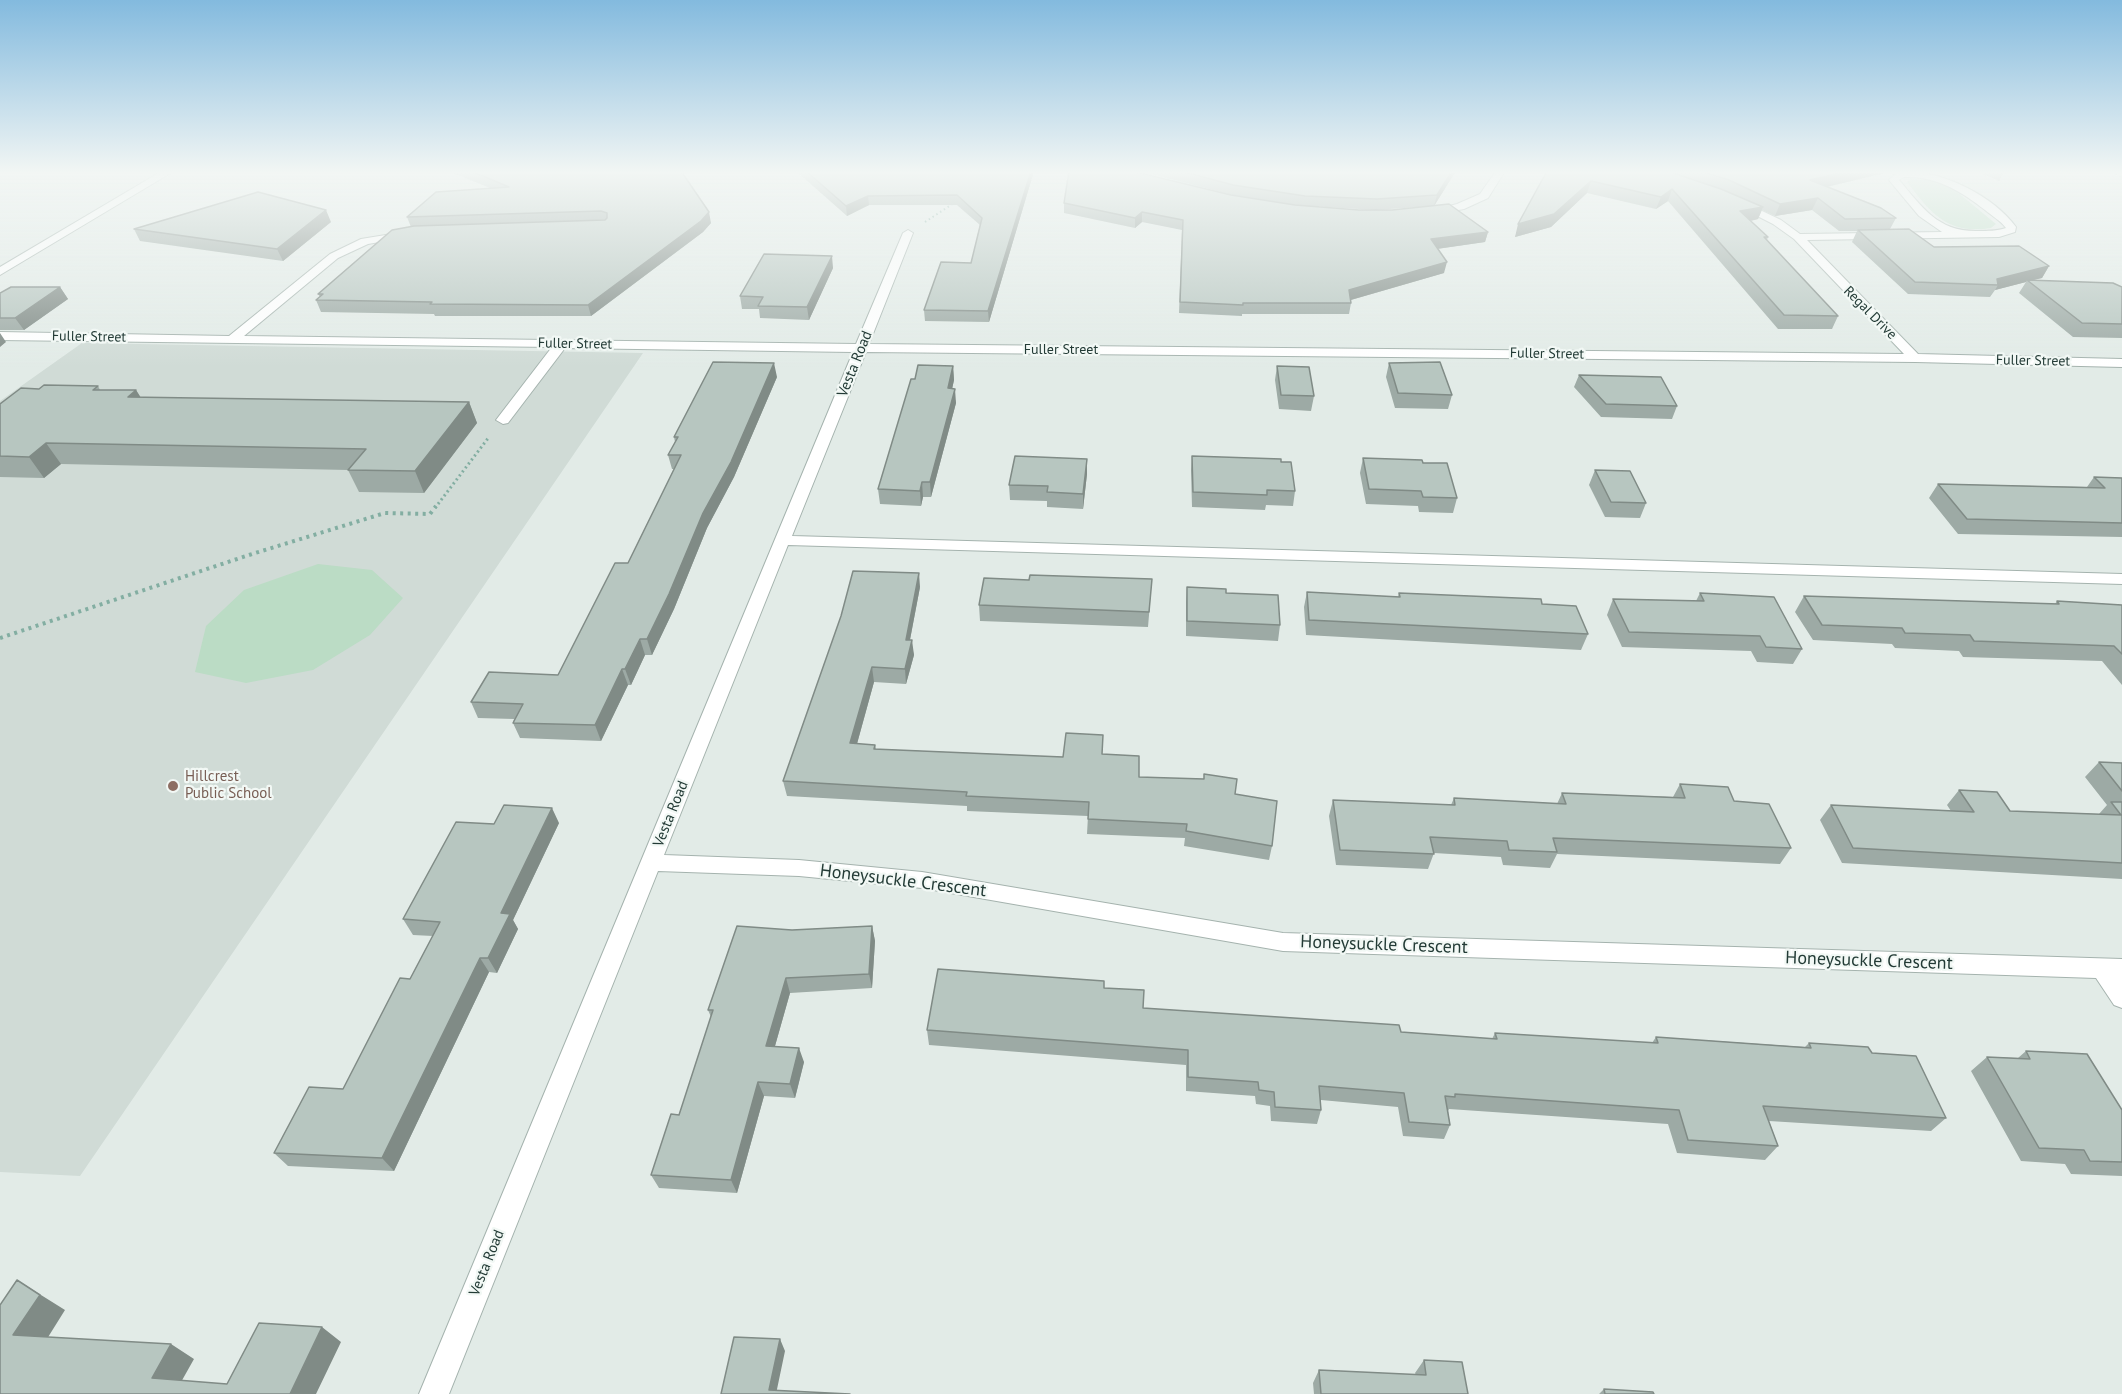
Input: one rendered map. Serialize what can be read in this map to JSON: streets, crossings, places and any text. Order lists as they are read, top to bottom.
{
  "streets": {
    "street": [
      "Regal Drive",
      "Fuller Street",
      "Vesta Road",
      "Honeysuckle Crescent"
    ]
  },
  "crossings": [
    ["Regal Drive", "Fuller Street"],
    ["Fuller Street", "Vesta Road"],
    ["Vesta Road", "Honeysuckle Crescent"]
  ],
  "places": ["Hillcrest Public School"]
}
